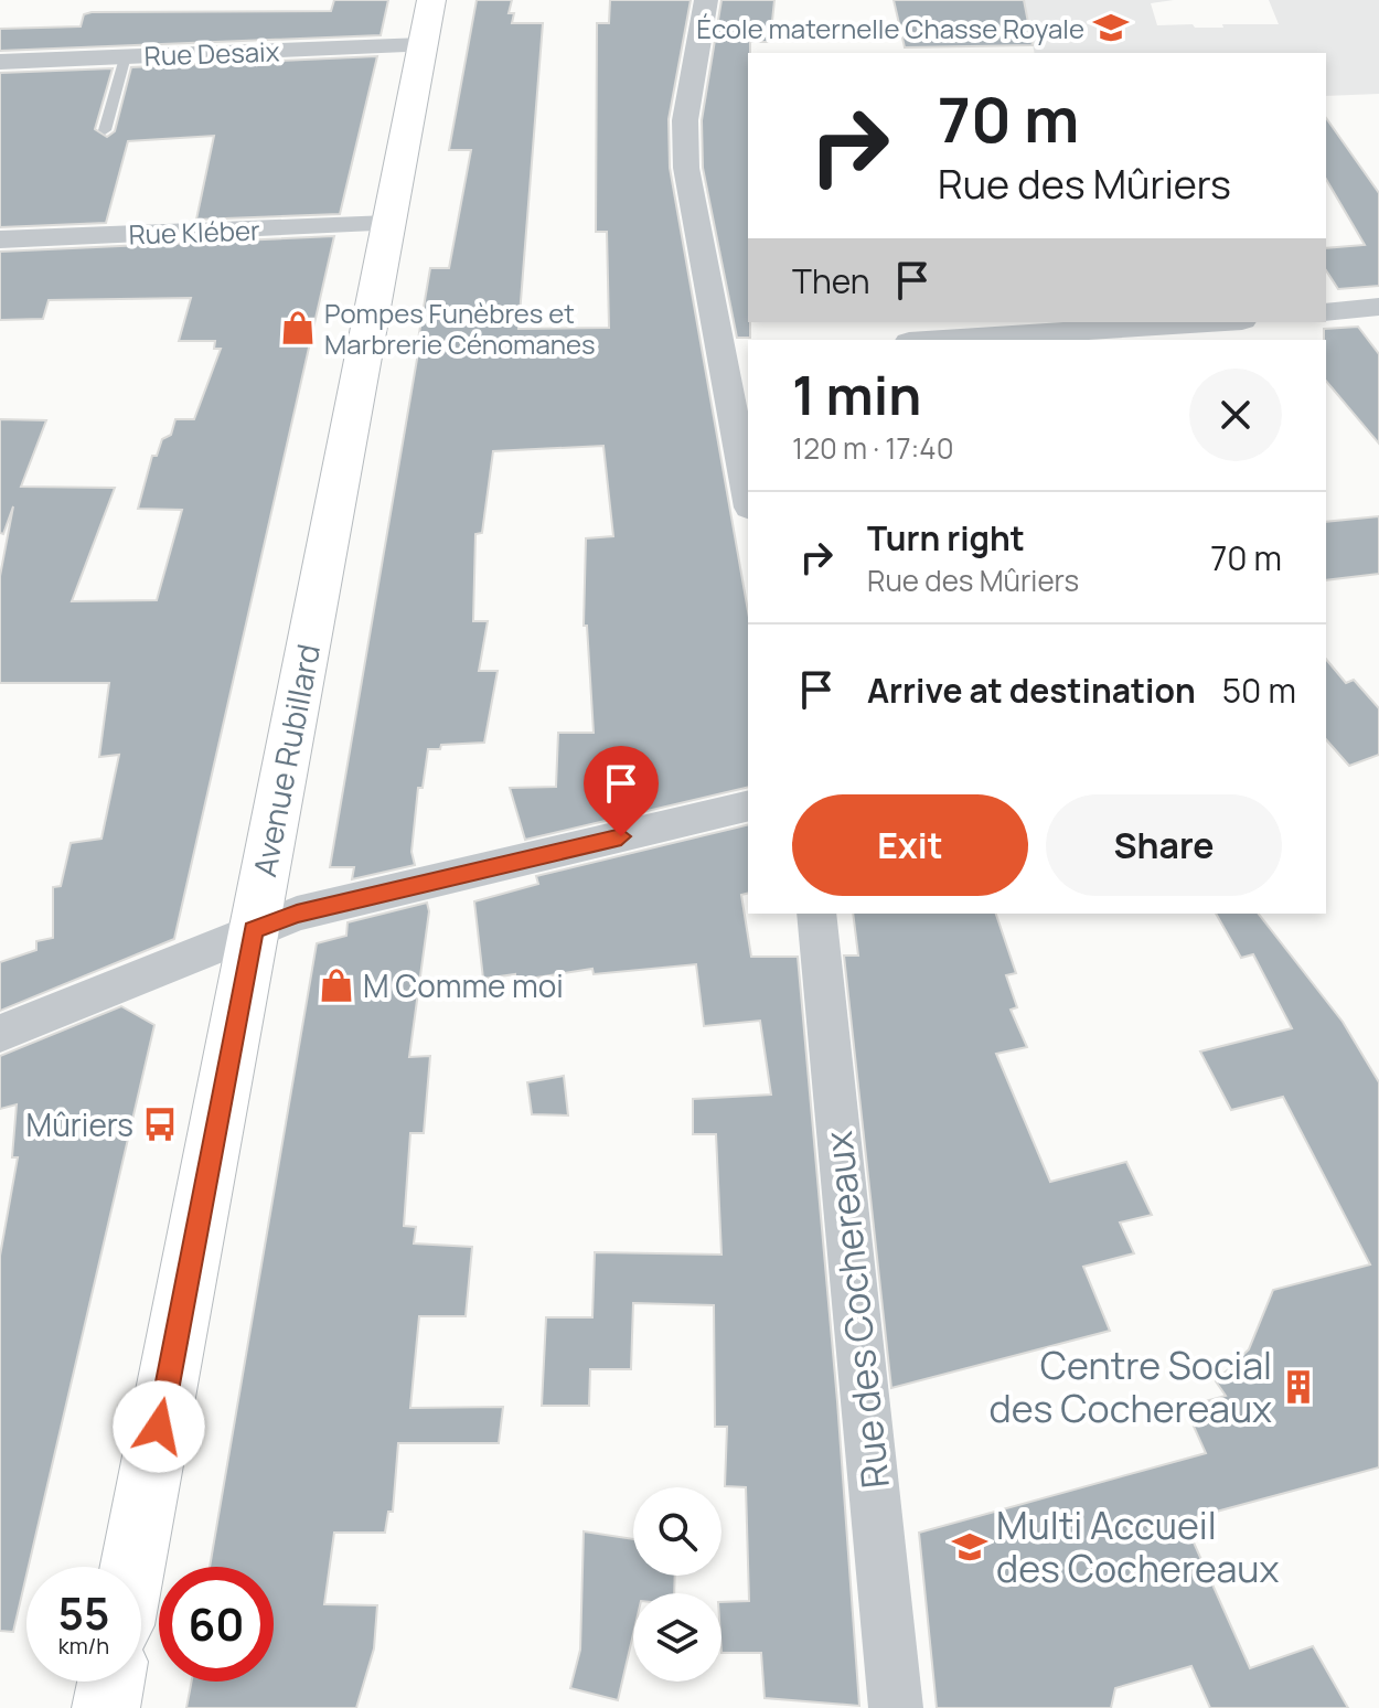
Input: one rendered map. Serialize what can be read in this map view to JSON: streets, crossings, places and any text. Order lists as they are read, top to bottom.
{
  "streets": {
    "main road": ["Avenue Rubillard"],
    "street": ["Rue Desaix", "Rue Kléber", "Rue des Cochereaux"]
  },
  "crossings": [
    ["Rue Desaix", "Avenue Rubillard"],
    ["Rue Kléber", "Avenue Rubillard"]
  ],
  "places": {
    "school or university": ["École maternelle Chasse Royale", "Multi Accueil des Cochereaux"],
    "shop": ["Pompes Funèbres et Marbrerie Cénomanes", "M Comme moi"],
    "bus stop": ["Mûriers"],
    "building": ["Centre Social des Cochereaux"]
  },
  "page": {
    "turn": ["70 m", "Rue des Mûriers"],
    "then": "Then",
    "heading": ["1 min", "120 m · 17:40"],
    "list": [
      {
        "name": "Turn right",
        "note": "Rue des Mûriers",
        "value": "70 m"
      },
      {
        "name": "Arrive at destination",
        "value": "50 m"
      }
    ],
    "buttons": ["Exit", "Share"],
    "speed": "55 km/h",
    "limit": "60"
  }
}
